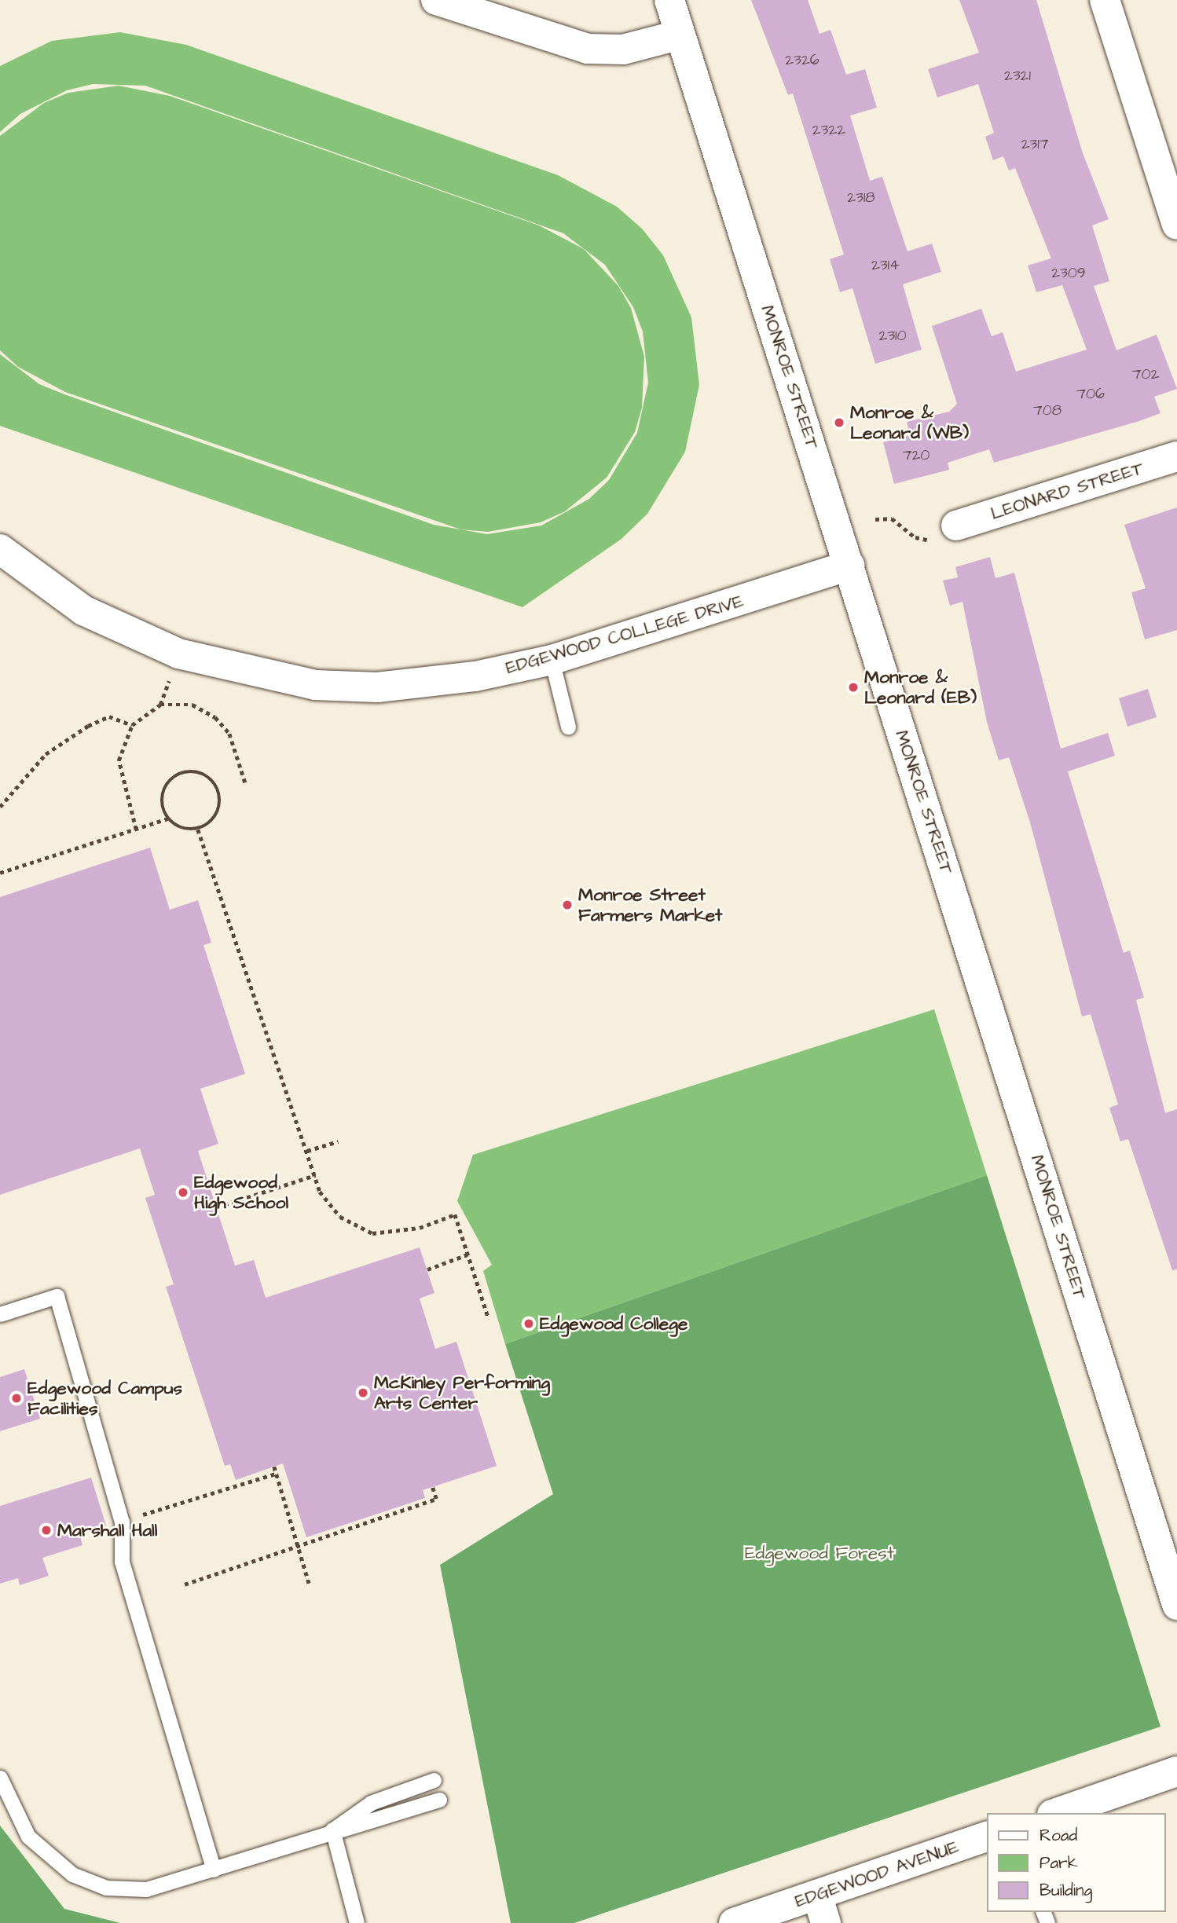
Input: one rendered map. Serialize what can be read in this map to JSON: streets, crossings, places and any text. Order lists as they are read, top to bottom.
{
  "streets": {
    "street": [
      "MONROE STREET",
      "LEONARD STREET",
      "EDGEWOOD COLLEGE DRIVE",
      "EDGEWOOD AVENUE"
    ]
  },
  "crossings": [
    ["MONROE STREET", "EDGEWOOD COLLEGE DRIVE"]
  ],
  "parks": ["Edgewood Forest"],
  "places": [
    "Monroe & Leonard (WB)",
    "Monroe & Leonard (EB)",
    "Monroe Street Farmers Market",
    "Edgewood High School",
    "Edgewood College",
    "McKinley Performing Arts Center",
    "Edgewood Campus Facilities",
    "Marshall Hall"
  ],
  "house_numbers": [
    "2326",
    "2321",
    "2322",
    "2317",
    "2318",
    "2314",
    "2309",
    "2310",
    "702",
    "706",
    "708",
    "720"
  ],
  "legend": ["Road", "Park", "Building"]
}
